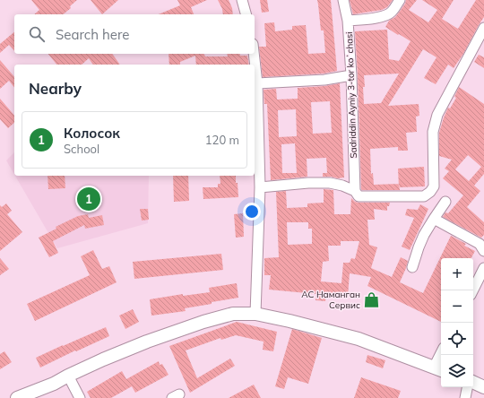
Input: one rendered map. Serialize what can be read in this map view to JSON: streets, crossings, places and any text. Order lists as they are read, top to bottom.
{
  "streets": {
    "street": ["Sadriddin Ayniy 3-tor koʻchasi"]
  },
  "places": {
    "shop": ["АС Наманган Сервис"]
  },
  "page": {
    "search": "Search here",
    "heading": "Nearby",
    "list": [
      {
        "mark": "1",
        "name": "Колосок",
        "note": "School",
        "value": "120 m"
      }
    ],
    "pins": "1",
    "map_buttons": ["+", "−"]
  }
}
